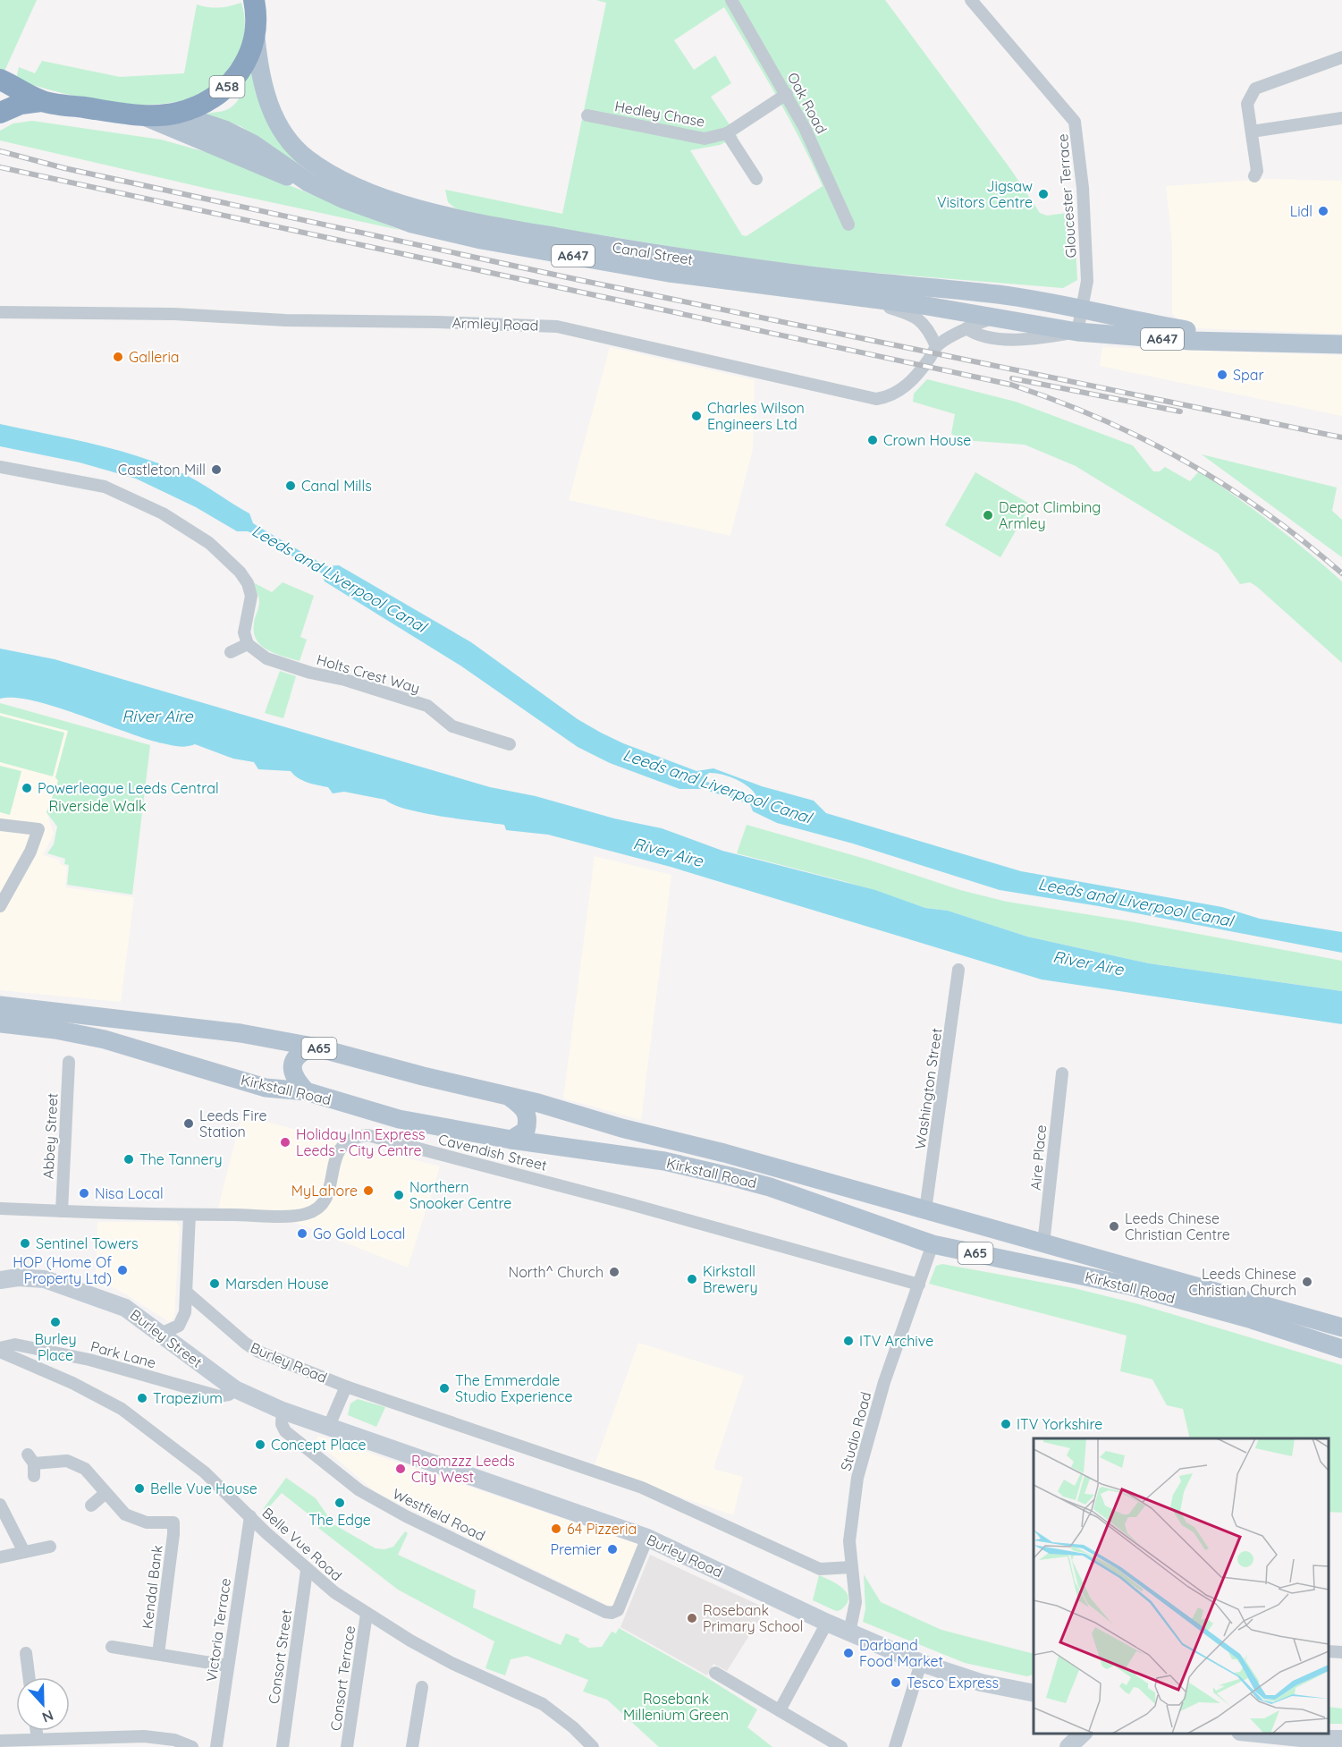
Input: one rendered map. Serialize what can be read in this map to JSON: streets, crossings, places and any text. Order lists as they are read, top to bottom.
{
  "streets": {
    "highway": ["A58"],
    "main road": [
      "Canal Street",
      "A647",
      "A65",
      "Kirkstall Road"
    ],
    "street": [
      "Oak Road",
      "Hedley Chase",
      "Gloucester Terrace",
      "Armley Road",
      "Holts Crest Way",
      "Washington Street",
      "Abbey Street",
      "Cavendish Street",
      "Aire Place",
      "Burley Street",
      "Park Lane",
      "Burley Road",
      "Studio Road",
      "Westfield Road",
      "Belle Vue Road",
      "Kendal Bank",
      "Victoria Terrace",
      "Consort Street",
      "Consort Terrace"
    ]
  },
  "crossings": [
    ["A58", "Canal Street"],
    ["A58", "A647"],
    ["Oak Road", "Hedley Chase"],
    ["Gloucester Terrace", "Canal Street"],
    ["Gloucester Terrace", "A647"],
    ["Canal Street", "A647"],
    ["Canal Street", "Armley Road"],
    ["A647", "Armley Road"],
    ["Washington Street", "Kirkstall Road"],
    ["Kirkstall Road", "Aire Place"],
    ["Kirkstall Road", "Studio Road"],
    ["Abbey Street", "Cavendish Street"],
    ["Cavendish Street", "Studio Road"],
    ["Burley Street", "Park Lane"],
    ["Burley Street", "Burley Road"],
    ["Park Lane", "Burley Road"],
    ["Park Lane", "Belle Vue Road"],
    ["Burley Road", "Studio Road"],
    ["Burley Road", "Westfield Road"],
    ["Belle Vue Road", "Victoria Terrace"],
    ["Belle Vue Road", "Consort Street"],
    ["Belle Vue Road", "Consort Terrace"]
  ],
  "water": ["Leeds and Liverpool Canal", "River Aire"],
  "parks": ["Riverside Walk", "Rosebank Millenium Green"],
  "places": [
    "Jigsaw Visitors Centre",
    "Lidl",
    "Galleria",
    "Spar",
    "Charles Wilson Engineers Ltd",
    "Crown House",
    "Castleton Mill",
    "Canal Mills",
    "Depot Climbing Armley",
    "Powerleague Leeds Central",
    "Leeds Fire Station",
    "Holiday Inn Express Leeds - City Centre",
    "The Tannery",
    "MyLahore",
    "Nisa Local",
    "Northern Snooker Centre",
    "Leeds Chinese Christian Centre",
    "Go Gold Local",
    "Sentinel Towers",
    "HOP (Home Of Property Ltd)",
    "North^ Church",
    "Kirkstall Brewery",
    "Leeds Chinese Christian Church",
    "Marsden House",
    "Burley Place",
    "ITV Archive",
    "The Emmerdale Studio Experience",
    "Trapezium",
    "ITV Yorkshire",
    "Concept Place",
    "Roomzzz Leeds City West",
    "Belle Vue House",
    "The Edge",
    "64 Pizzeria",
    "Premier",
    "Rosebank Primary School",
    "Darband Food Market",
    "Tesco Express"
  ],
  "north": "bottom"
}
